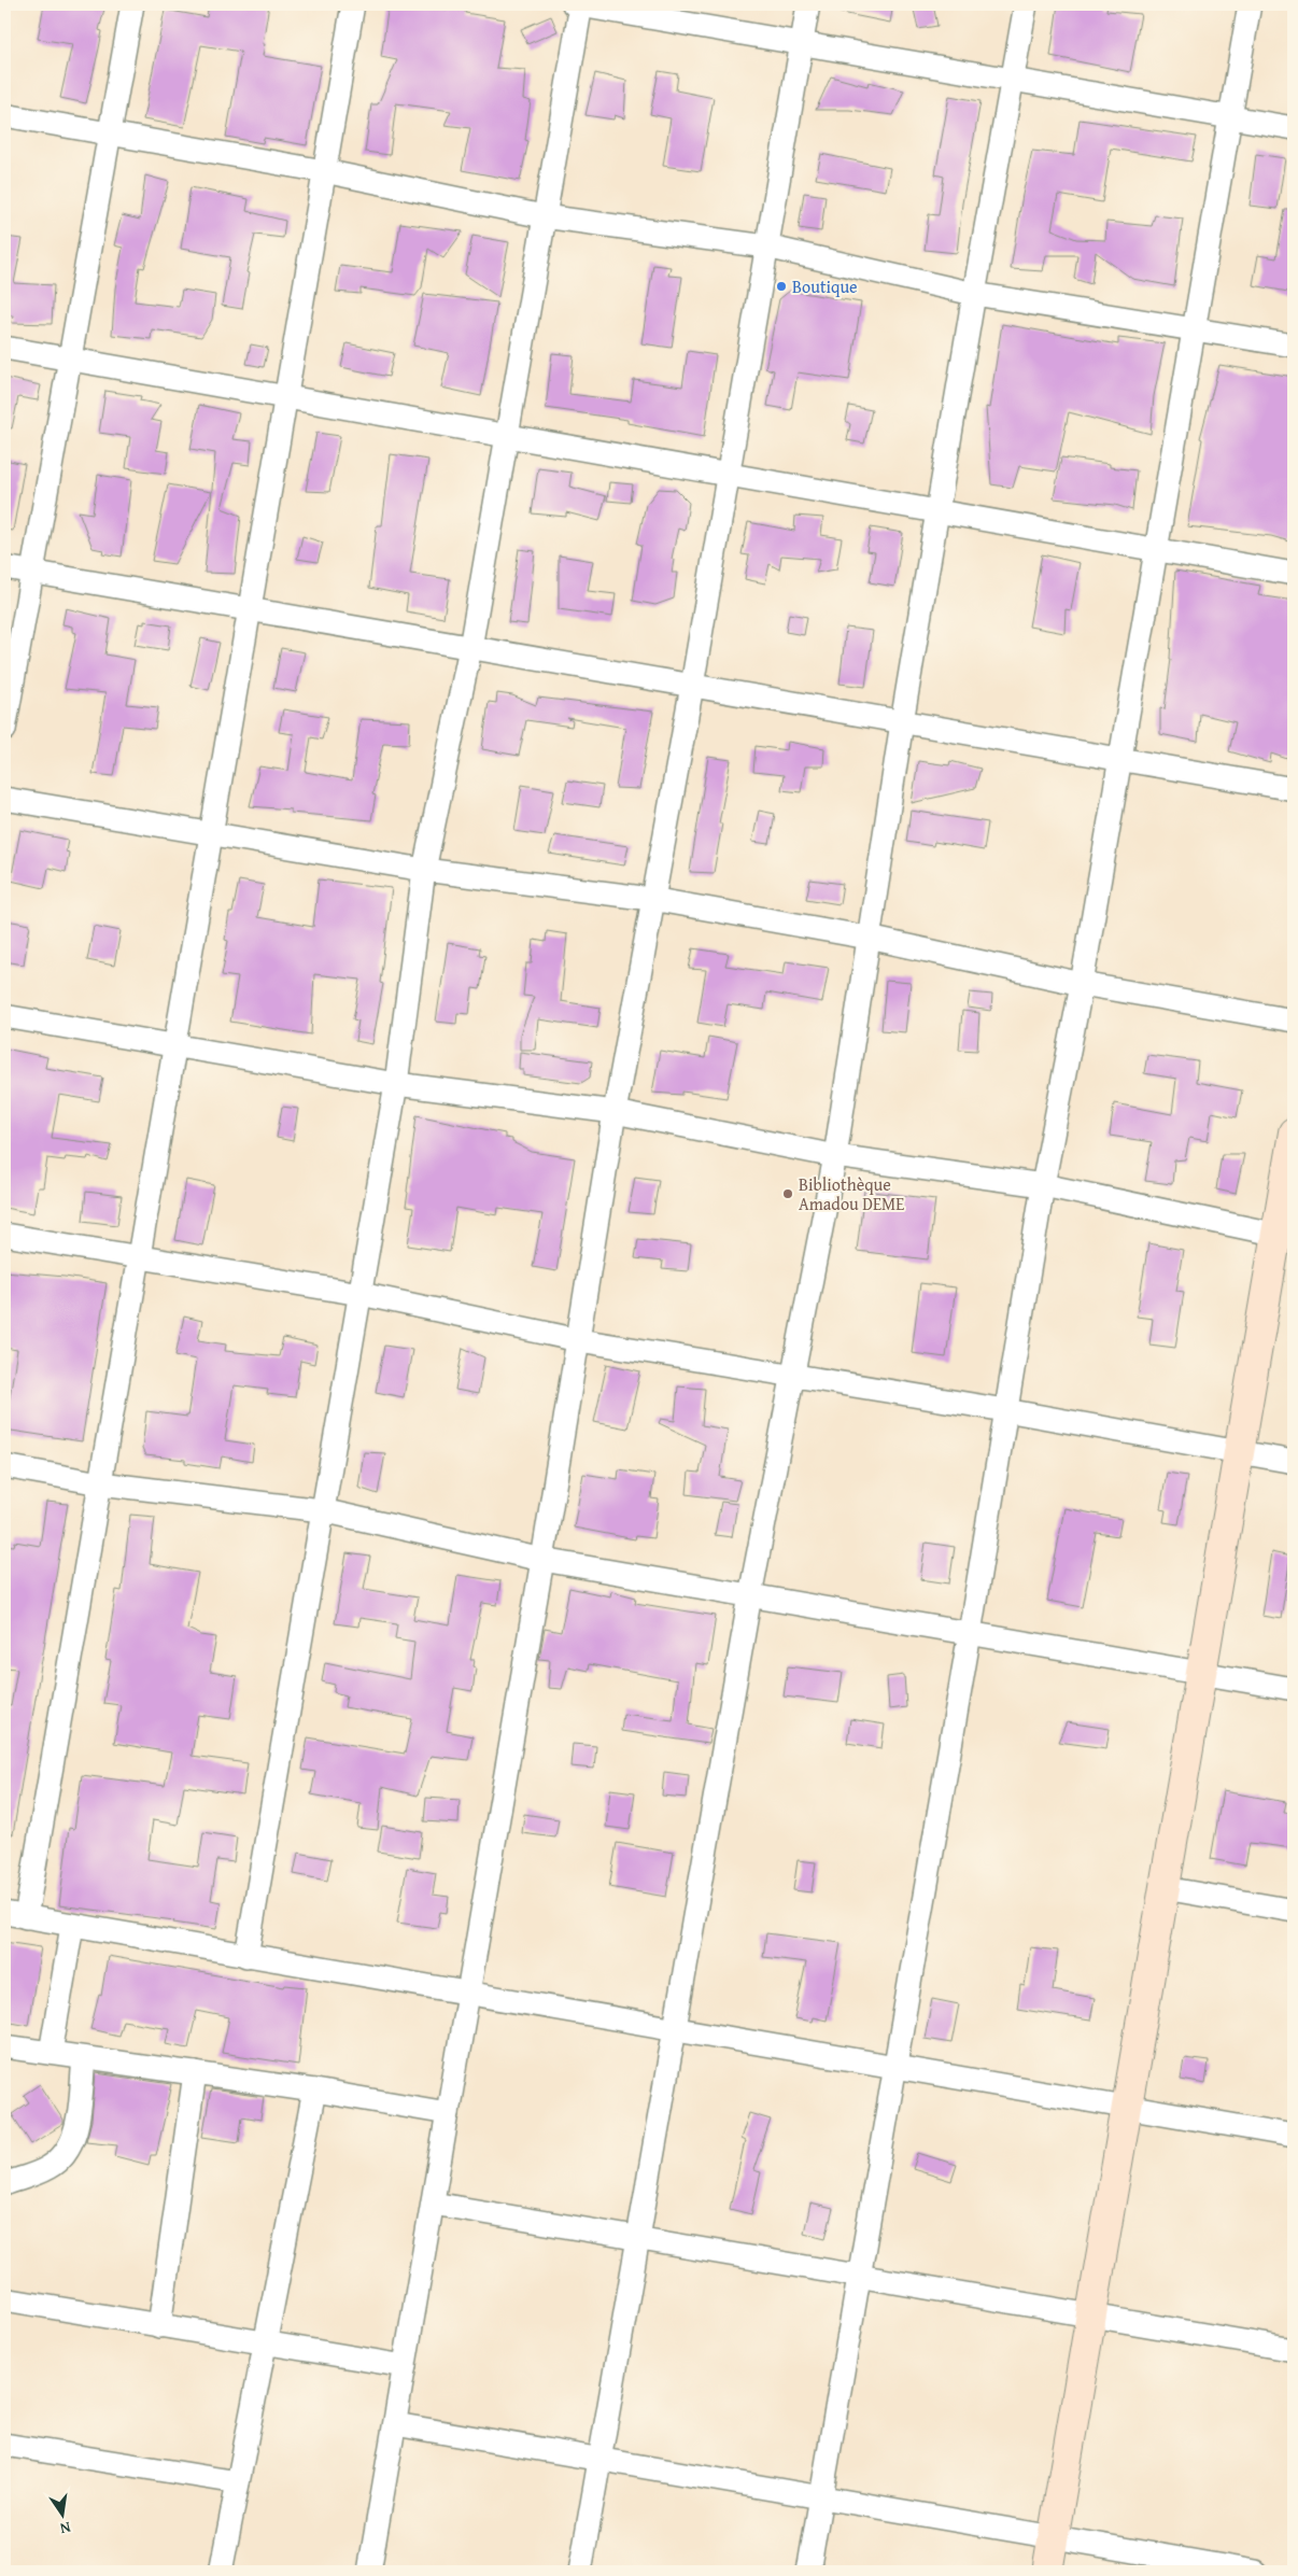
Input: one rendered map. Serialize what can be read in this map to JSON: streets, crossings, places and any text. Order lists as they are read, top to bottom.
{
  "places": ["Boutique", "Bibliothèque Amadou DEME"],
  "north": "bottom"
}
